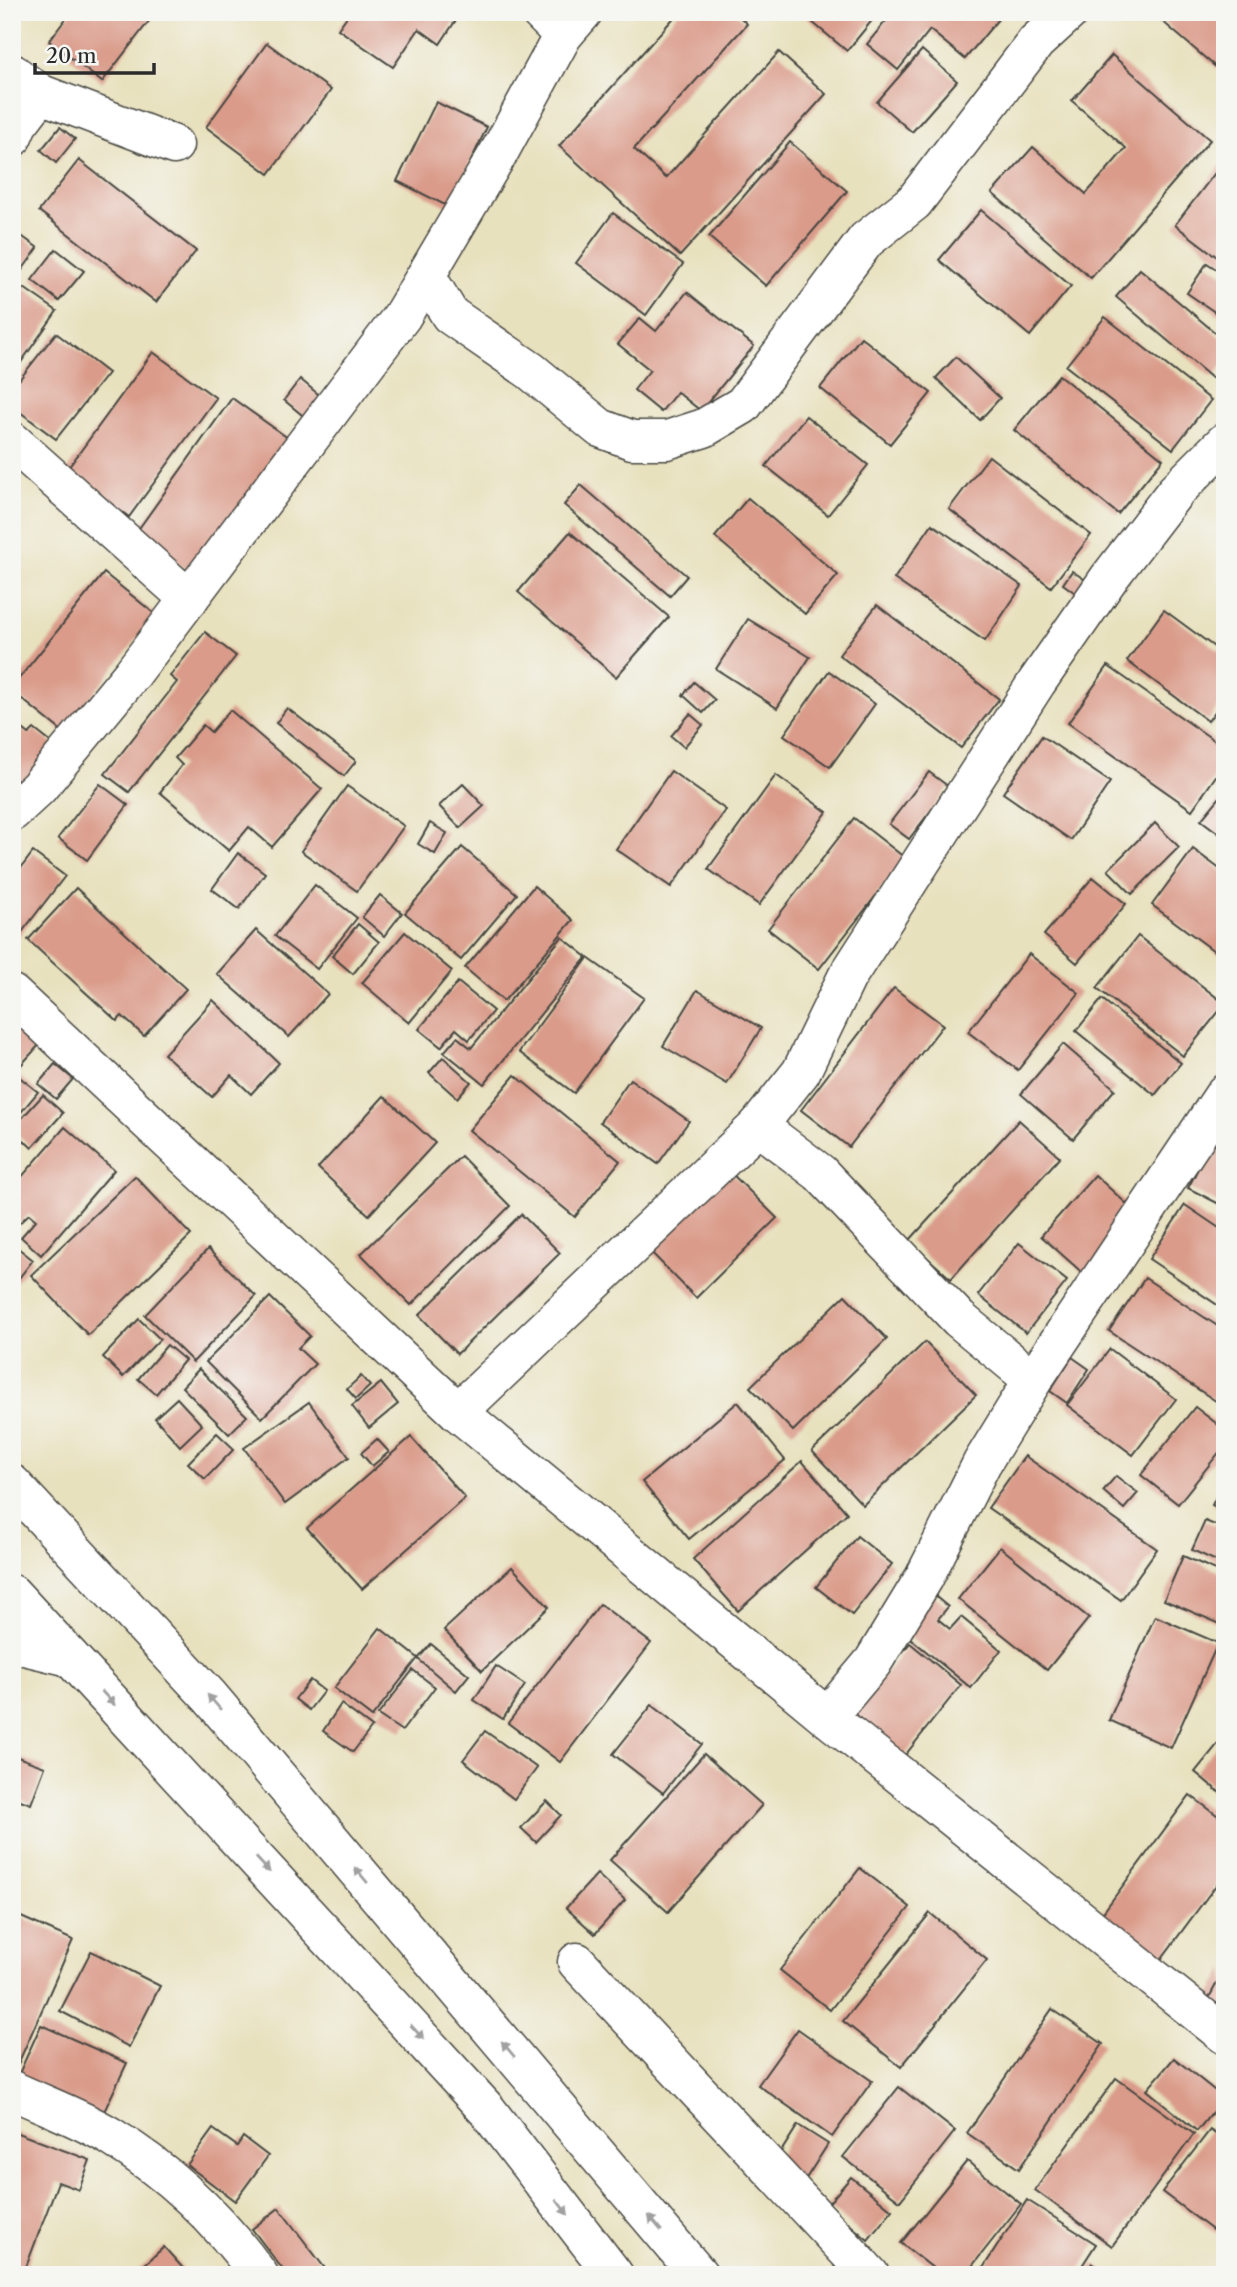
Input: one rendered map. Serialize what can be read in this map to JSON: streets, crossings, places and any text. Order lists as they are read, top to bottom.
{
  "scale_bar": "20 m"
}
